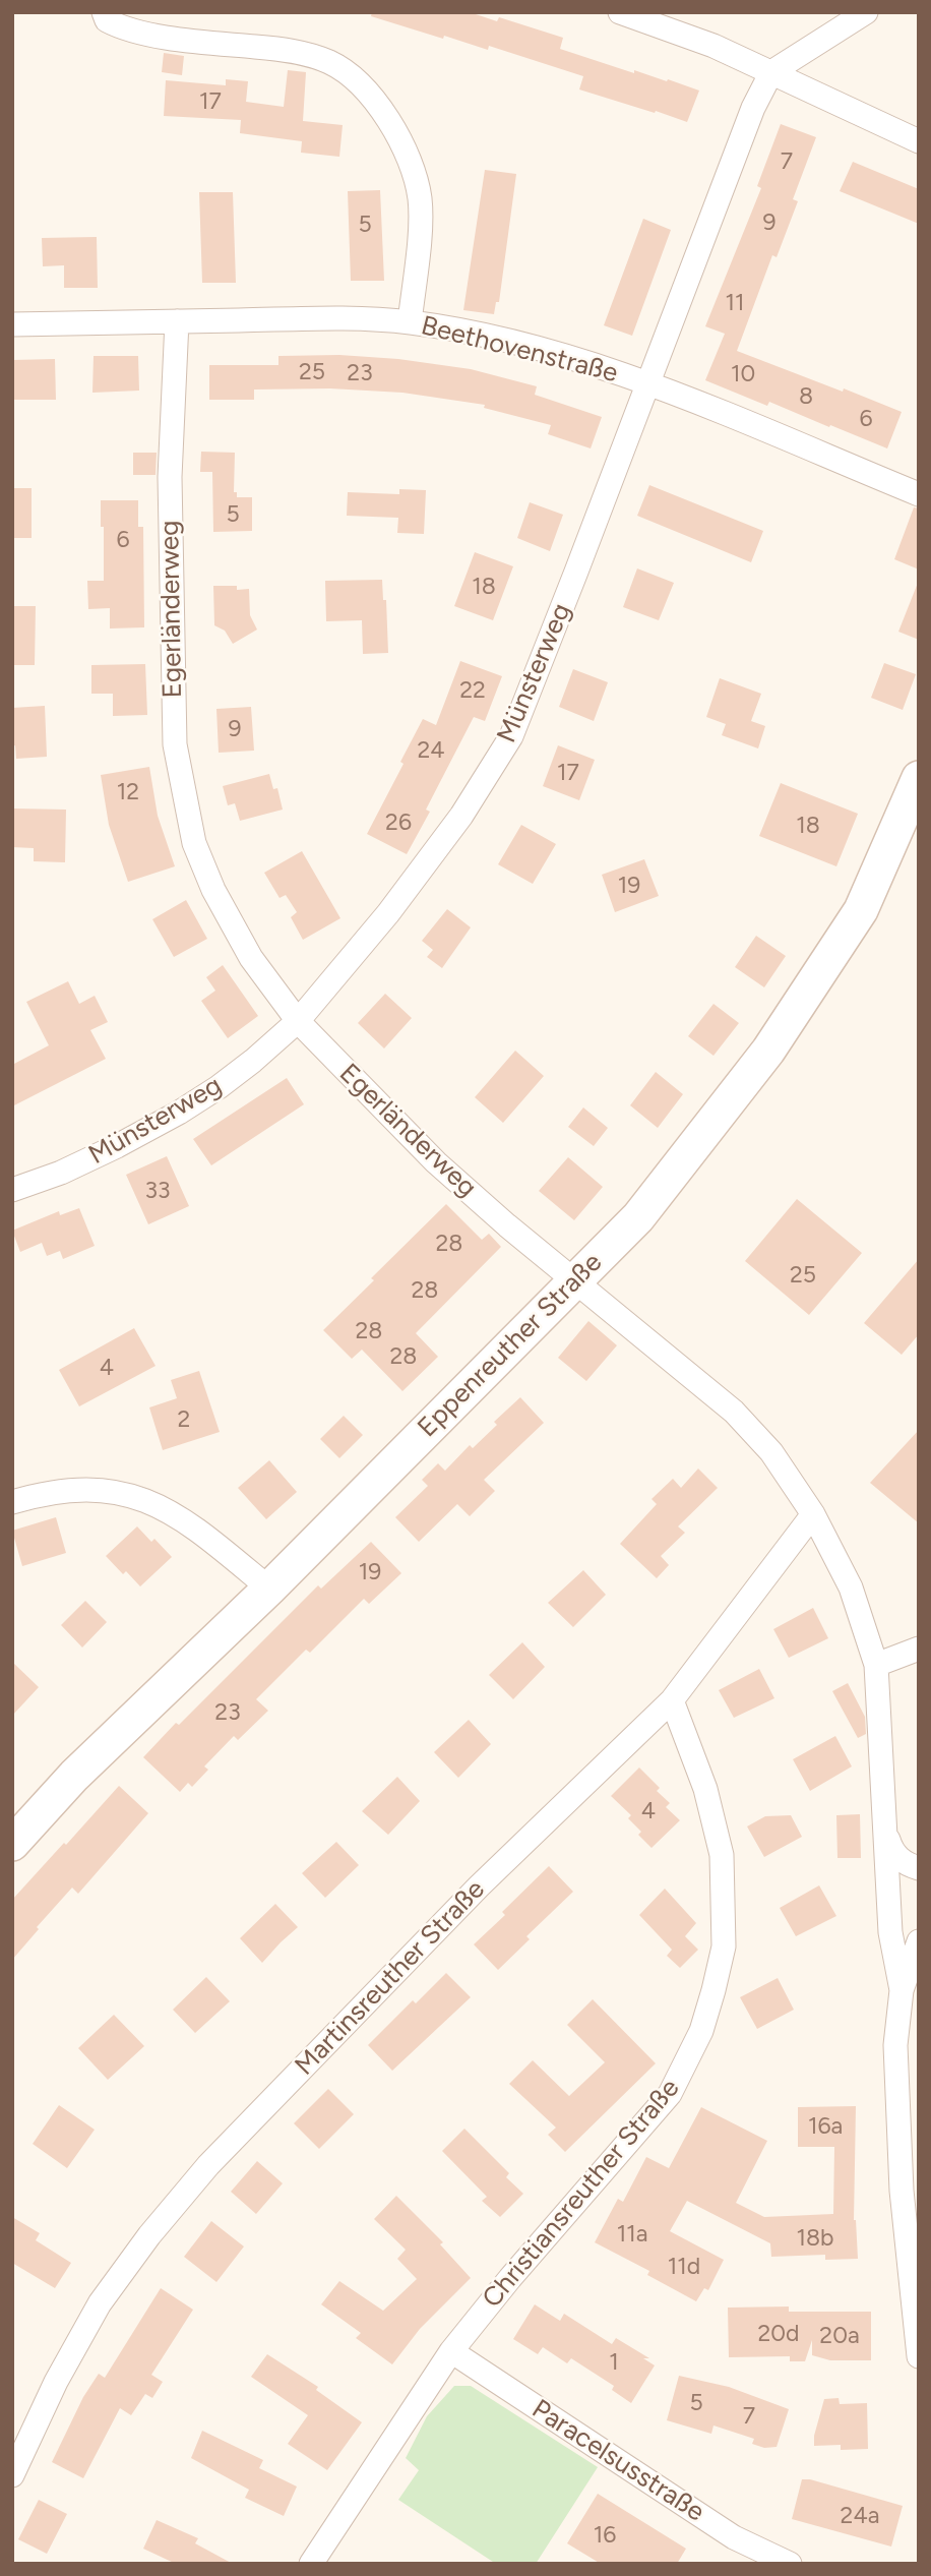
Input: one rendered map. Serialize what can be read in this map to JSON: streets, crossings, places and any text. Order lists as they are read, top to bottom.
{
  "streets": {
    "main road": ["Eppenreuther Straße"],
    "street": [
      "Beethovenstraße",
      "Egerländerweg",
      "Münsterweg",
      "Martinsreuther Straße",
      "Christiansreuther Straße",
      "Paracelsusstraße"
    ]
  },
  "crossings": [
    ["Beethovenstraße", "Egerländerweg"],
    ["Beethovenstraße", "Münsterweg"],
    ["Egerländerweg", "Münsterweg"],
    ["Egerländerweg", "Eppenreuther Straße"],
    ["Egerländerweg", "Martinsreuther Straße"],
    ["Martinsreuther Straße", "Christiansreuther Straße"],
    ["Christiansreuther Straße", "Paracelsusstraße"]
  ],
  "house_numbers": [
    "17",
    "7",
    "9",
    "5",
    "11",
    "25",
    "23",
    "10",
    "8",
    "6",
    "5",
    "6",
    "18",
    "22",
    "9",
    "24",
    "17",
    "12",
    "26",
    "18",
    "19",
    "33",
    "28",
    "25",
    "28",
    "28",
    "28",
    "4",
    "2",
    "19",
    "23",
    "4",
    "16a",
    "11a",
    "18b",
    "11d",
    "20d",
    "20a",
    "1",
    "5",
    "7",
    "24a",
    "16"
  ]
}
